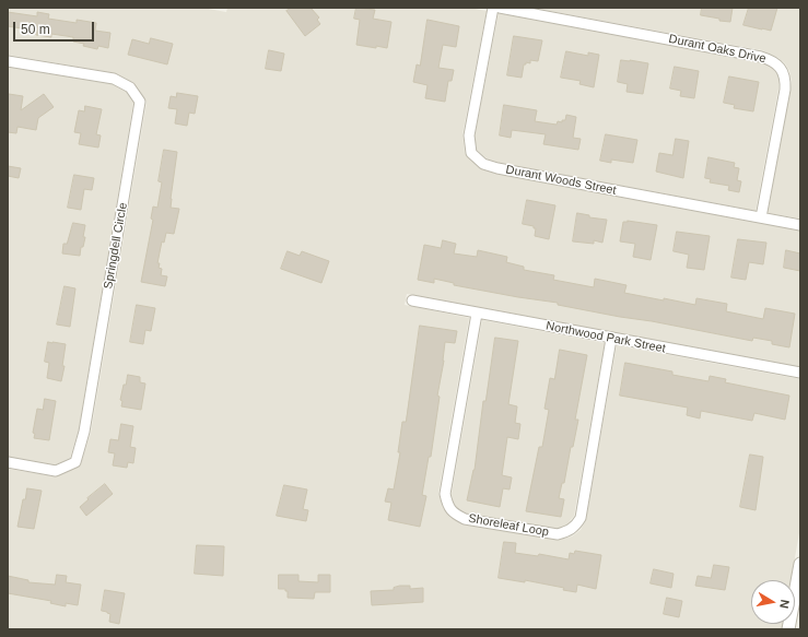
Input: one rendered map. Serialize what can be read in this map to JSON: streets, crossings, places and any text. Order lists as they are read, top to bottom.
{
  "streets": {
    "street": [
      "Durant Oaks Drive",
      "Durant Woods Street",
      "Springdell Circle",
      "Northwood Park Street",
      "Shoreleaf Loop"
    ]
  },
  "crossings": [
    ["Durant Oaks Drive", "Durant Woods Street"],
    ["Northwood Park Street", "Shoreleaf Loop"]
  ],
  "scale_bar": "50 m",
  "north": "right"
}
